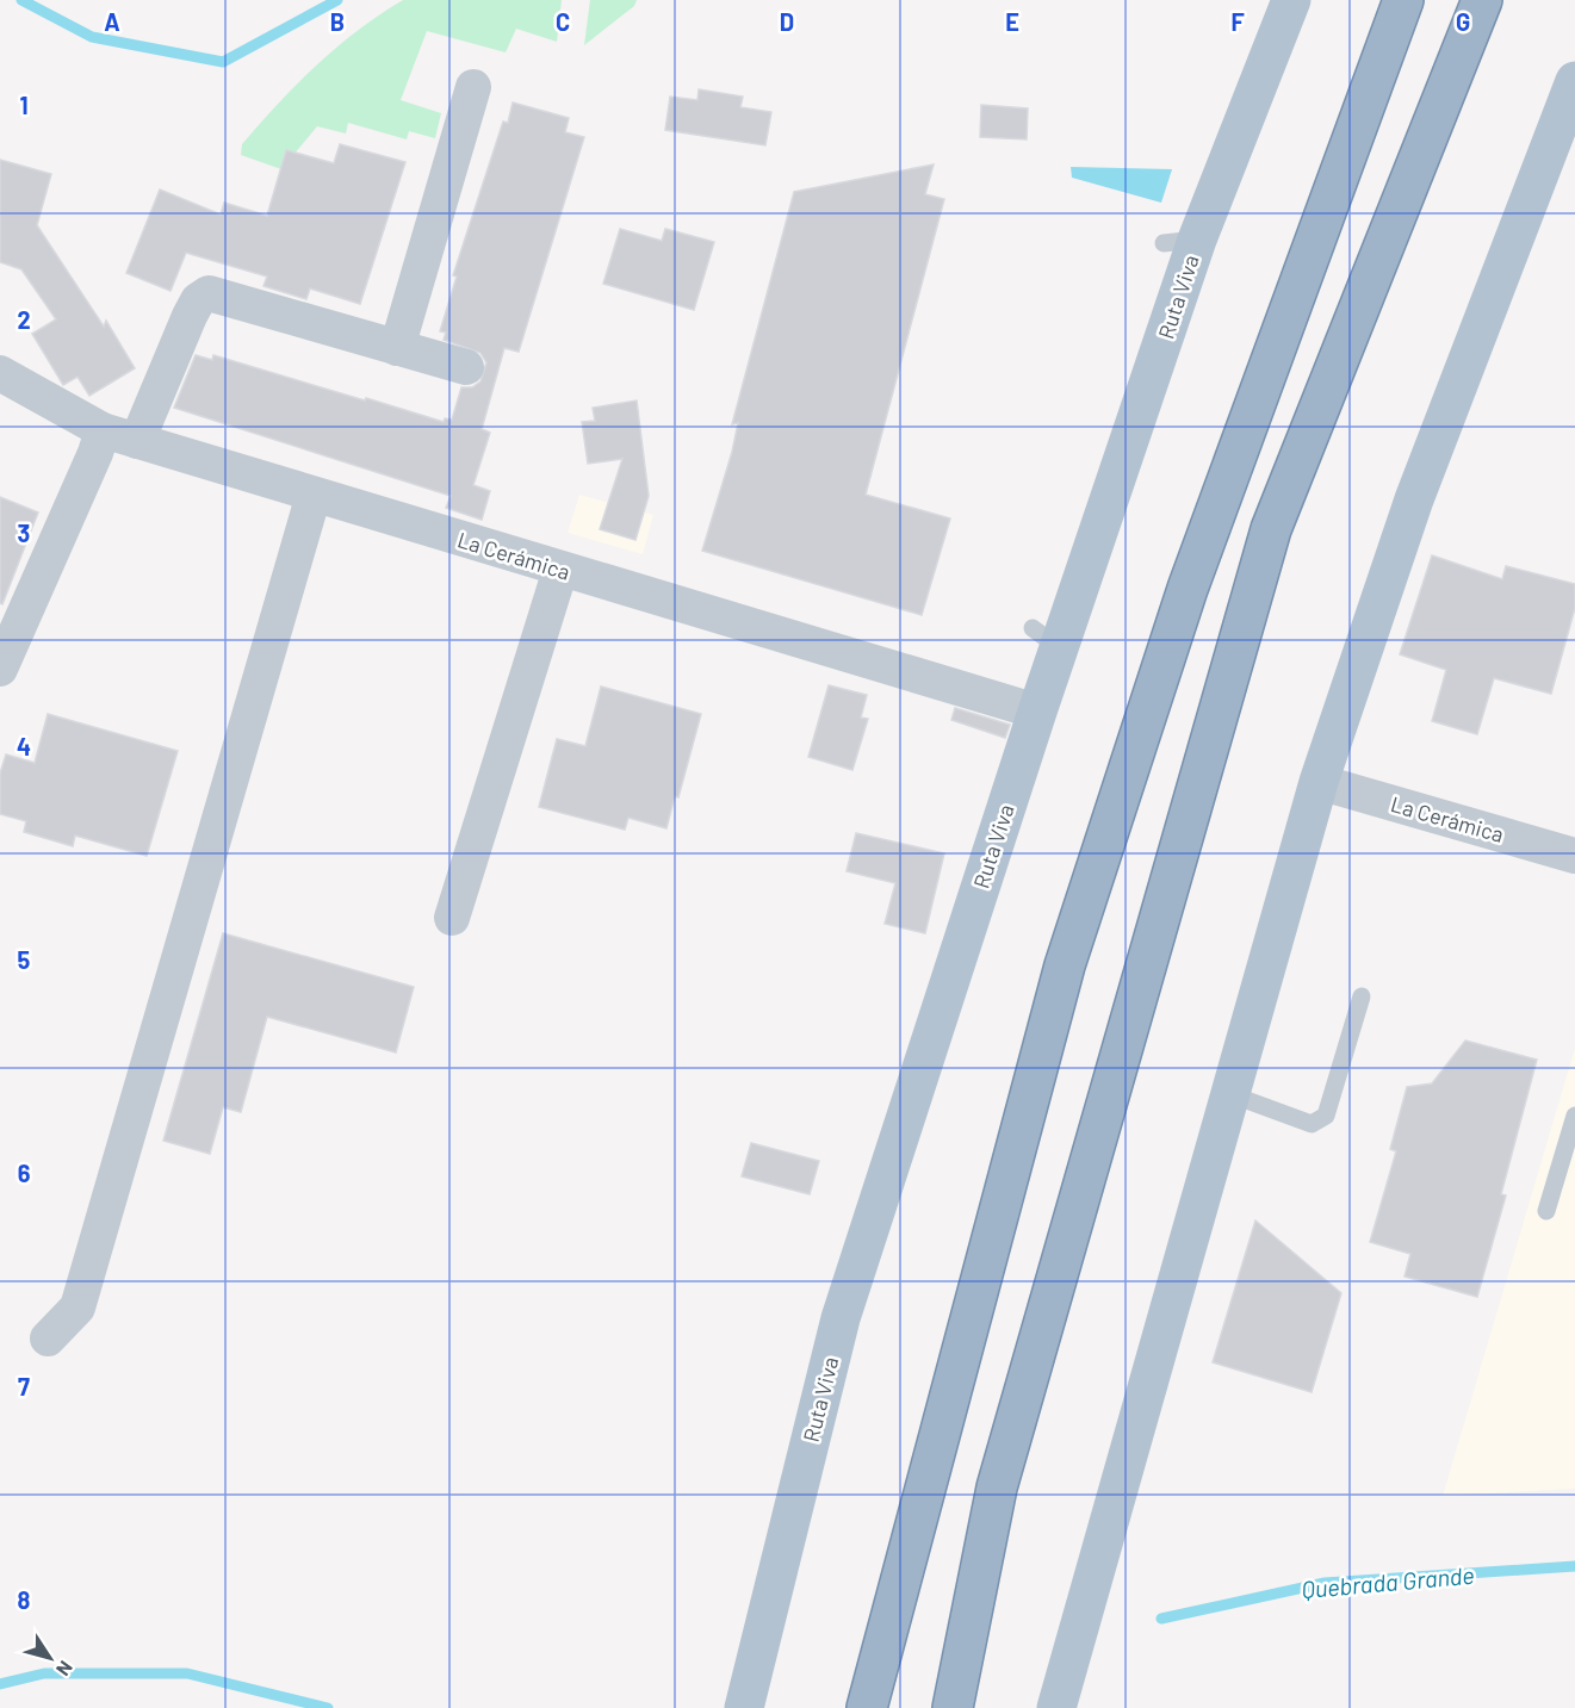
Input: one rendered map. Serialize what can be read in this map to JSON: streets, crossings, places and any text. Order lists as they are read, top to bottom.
{
  "streets": {
    "main road": ["Ruta Viva"],
    "street": ["La Cerámica"]
  },
  "crossings": [
    ["Ruta Viva", "La Cerámica"]
  ],
  "water": ["Quebrada Grande"],
  "north": "bottom right",
  "grid": {
    "columns": [
      "A",
      "B",
      "C",
      "D",
      "E",
      "F",
      "G"
    ],
    "rows": [
      "1",
      "2",
      "3",
      "4",
      "5",
      "6",
      "7",
      "8"
    ]
  }
}
